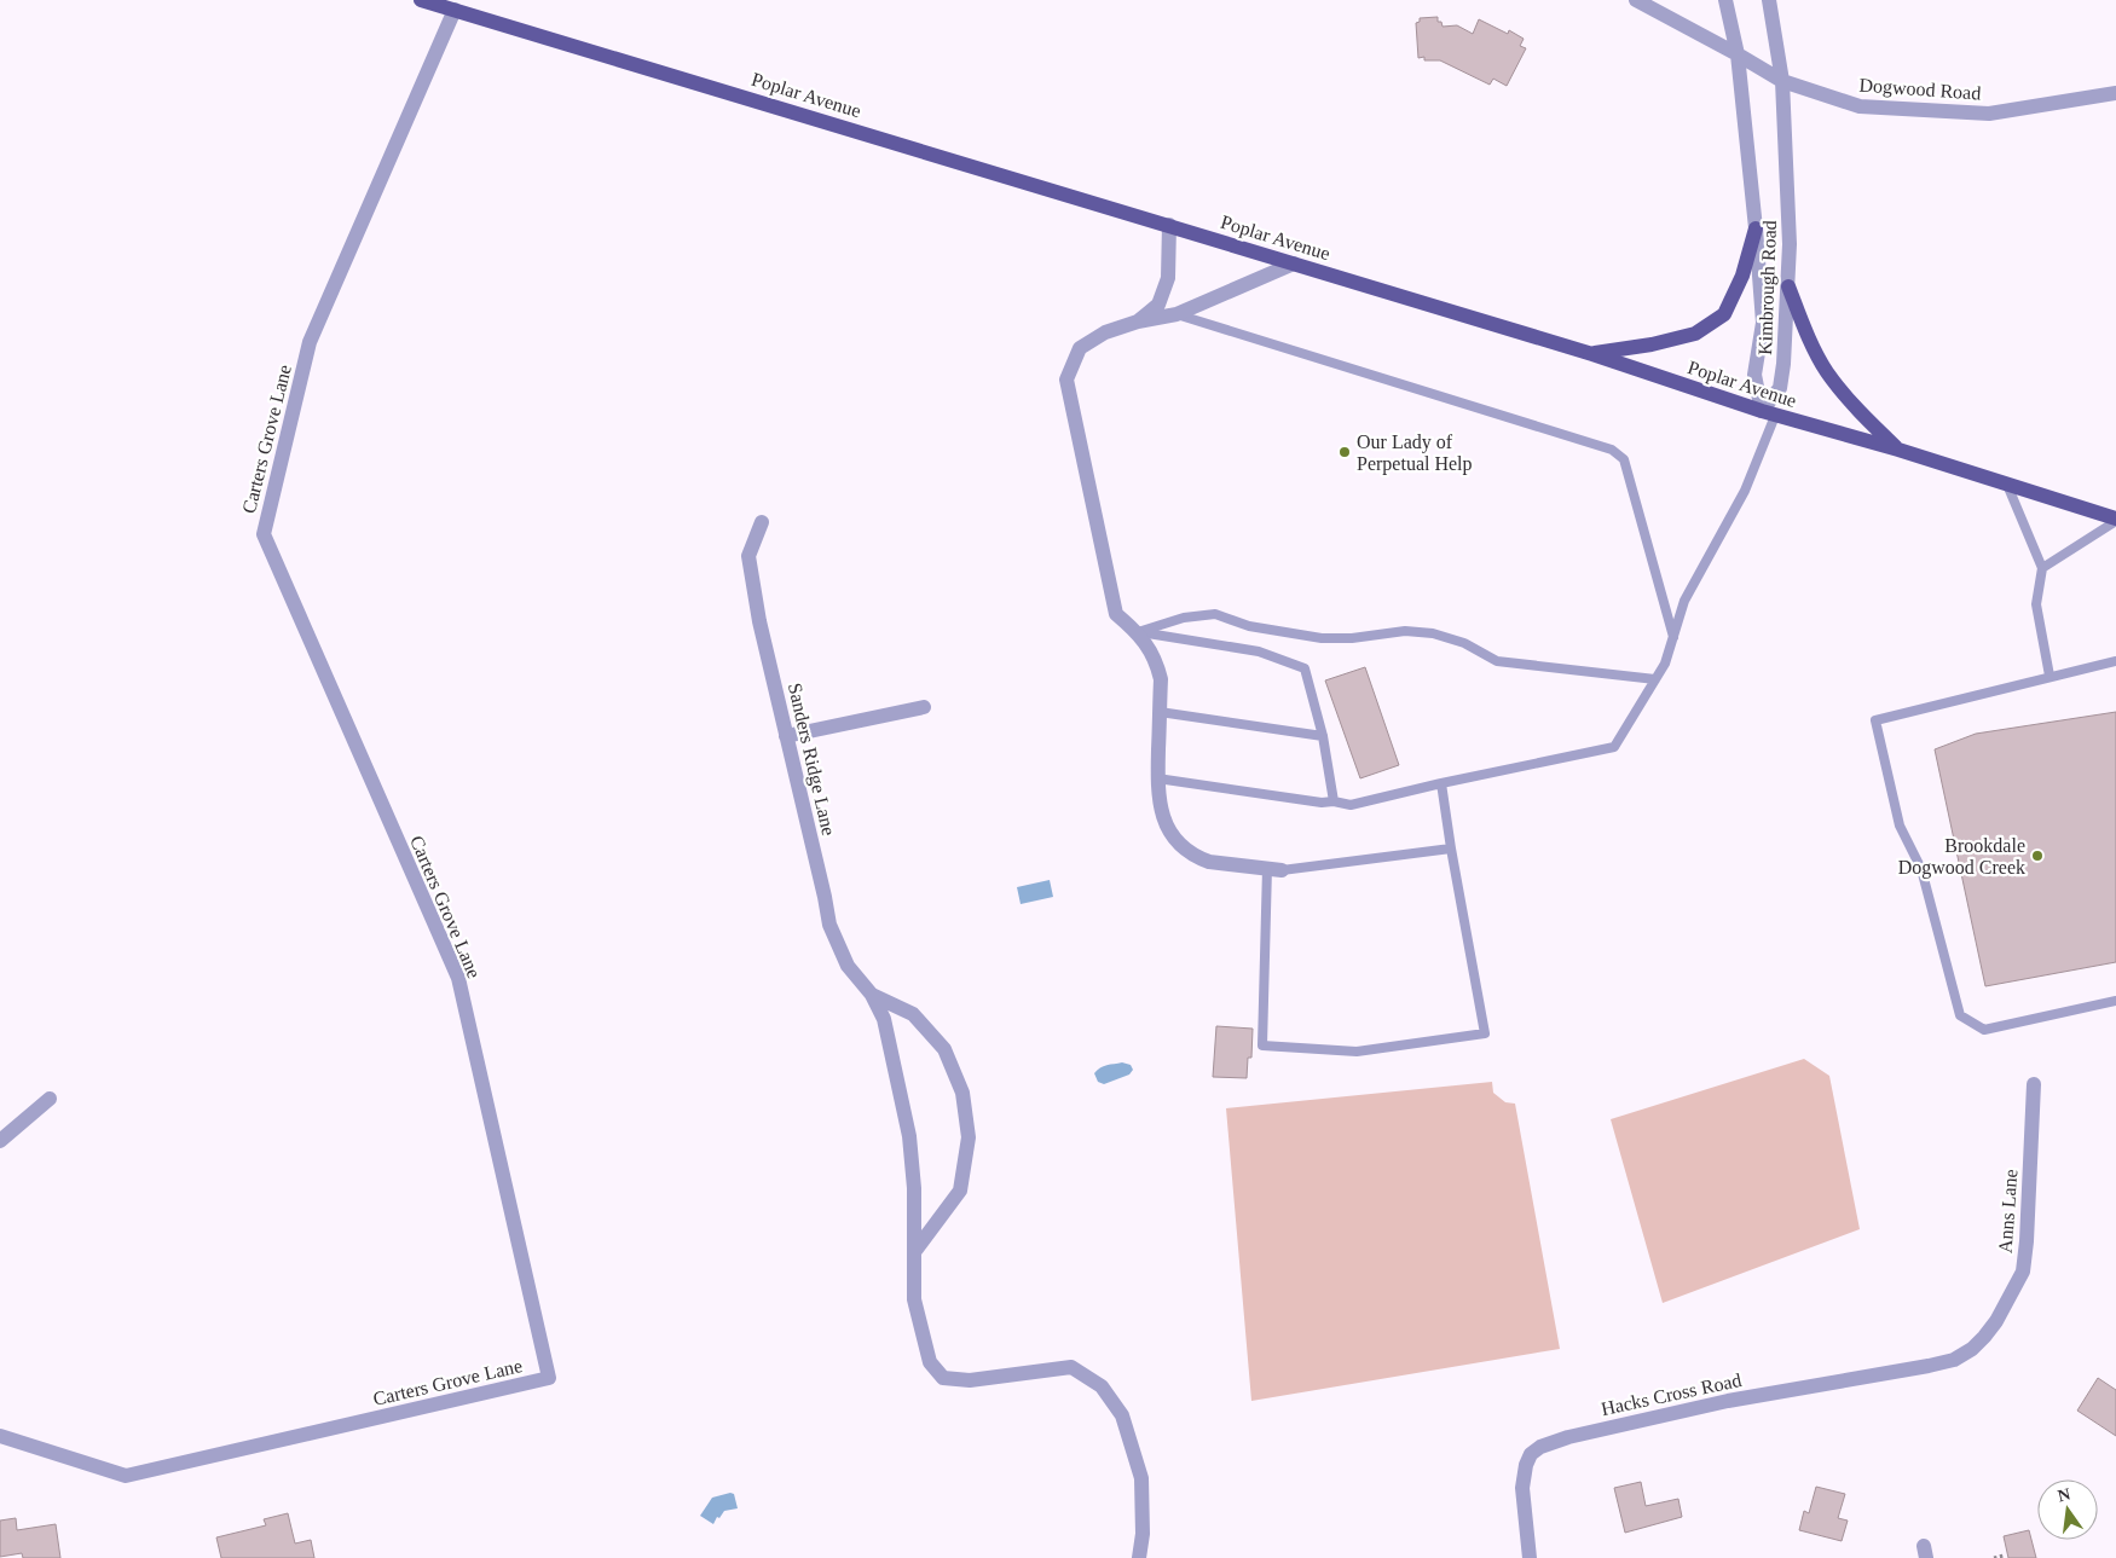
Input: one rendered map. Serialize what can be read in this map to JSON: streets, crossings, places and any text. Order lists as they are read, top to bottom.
{
  "streets": {
    "main road": ["Poplar Avenue"],
    "street": [
      "Dogwood Road",
      "Kimbrough Road",
      "Carters Grove Lane",
      "Sanders Ridge Lane",
      "Anns Lane",
      "Hacks Cross Road"
    ]
  },
  "crossings": [
    ["Dogwood Road", "Kimbrough Road"],
    ["Poplar Avenue", "Kimbrough Road"],
    ["Poplar Avenue", "Carters Grove Lane"],
    ["Anns Lane", "Hacks Cross Road"]
  ],
  "places": ["Our Lady of Perpetual Help", "Brookdale Dogwood Creek"],
  "north": "top"
}
